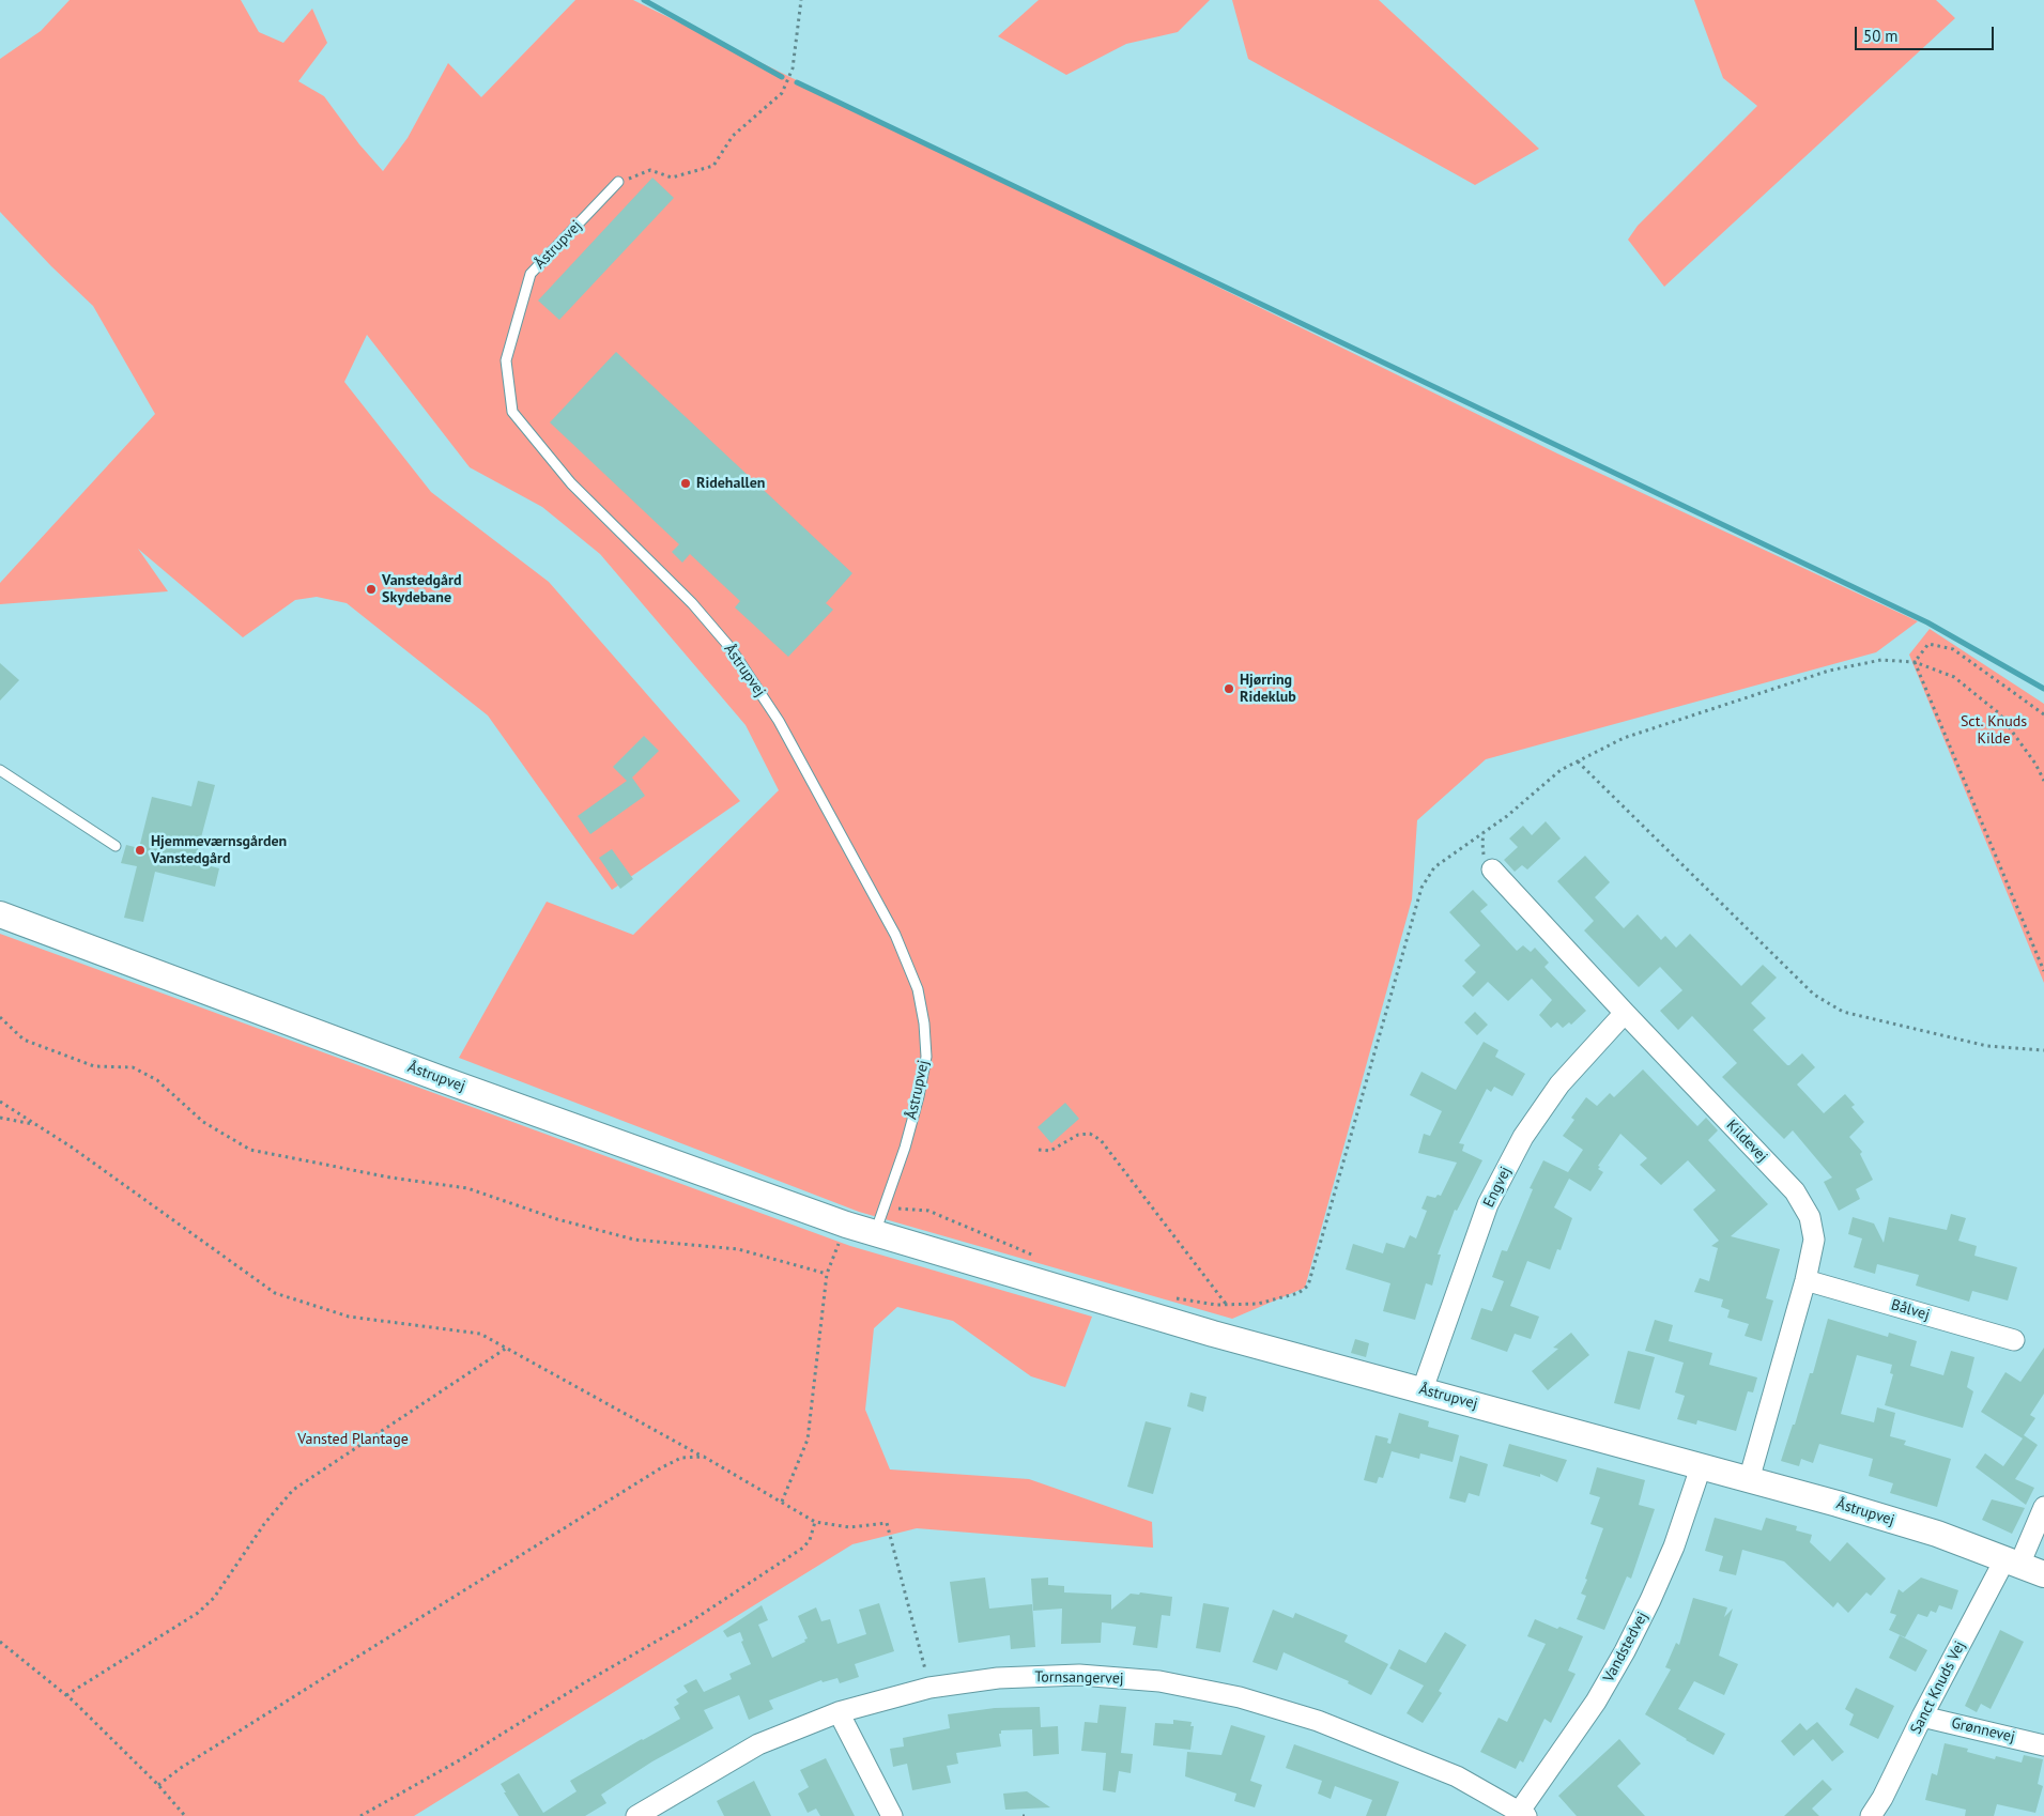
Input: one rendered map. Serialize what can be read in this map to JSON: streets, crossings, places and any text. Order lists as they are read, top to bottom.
{
  "streets": {
    "street": [
      "Åstrupvej",
      "Kildevej",
      "Engvej",
      "Bålvej",
      "Vandstedvej",
      "Tornsangervej",
      "Sanct Knuds Vej",
      "Grønnevej"
    ]
  },
  "crossings": [
    ["Åstrupvej", "Kildevej"],
    ["Åstrupvej", "Engvej"],
    ["Åstrupvej", "Vandstedvej"],
    ["Åstrupvej", "Sanct Knuds Vej"],
    ["Kildevej", "Engvej"],
    ["Kildevej", "Bålvej"],
    ["Vandstedvej", "Tornsangervej"],
    ["Sanct Knuds Vej", "Grønnevej"]
  ],
  "parks": ["Sct. Knuds Kilde", "Vansted Plantage"],
  "places": [
    "Ridehallen",
    "Vanstedgård Skydebane",
    "Hjørring Rideklub",
    "Hjemmeværnsgården Vanstedgård"
  ],
  "scale_bar": "50 m"
}
